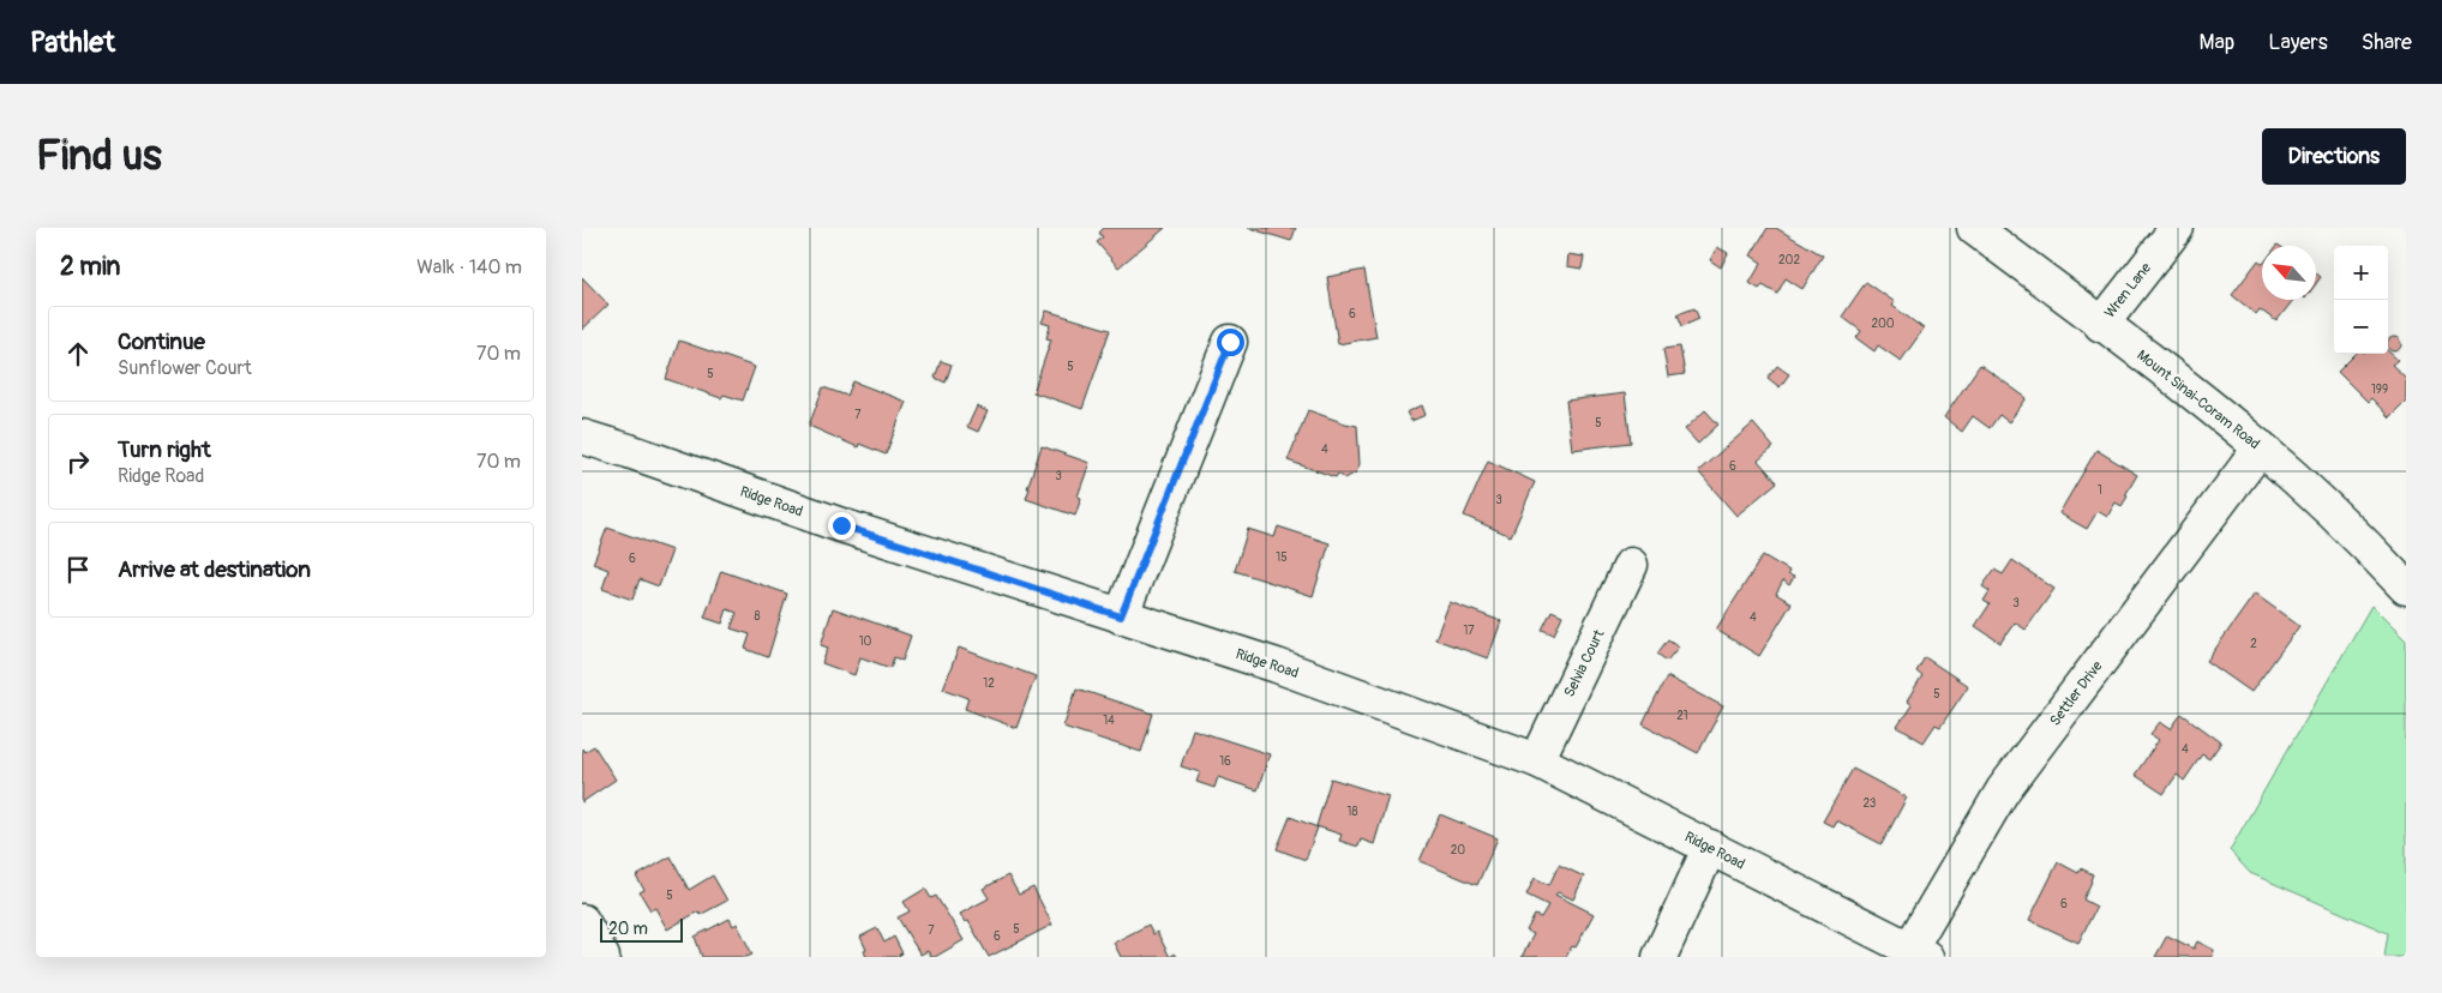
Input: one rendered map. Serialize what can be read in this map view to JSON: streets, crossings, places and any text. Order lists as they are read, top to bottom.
{
  "streets": {
    "street": [
      "Wren Lane",
      "Mount Sinai-Coram Road",
      "Ridge Road",
      "Selvia Court",
      "Settler Drive"
    ]
  },
  "crossings": [
    ["Wren Lane", "Mount Sinai-Coram Road"],
    ["Mount Sinai-Coram Road", "Settler Drive"],
    ["Ridge Road", "Selvia Court"],
    ["Ridge Road", "Settler Drive"]
  ],
  "house_numbers": [
    "202",
    "6",
    "200",
    "5",
    "5",
    "199",
    "7",
    "5",
    "4",
    "6",
    "3",
    "1",
    "3",
    "15",
    "6",
    "3",
    "8",
    "4",
    "17",
    "10",
    "2",
    "12",
    "5",
    "21",
    "14",
    "4",
    "16",
    "23",
    "18",
    "20",
    "5",
    "6",
    "5",
    "7",
    "6"
  ],
  "scale_bar": "20 m",
  "north": "top left",
  "page": {
    "header": "Pathlet",
    "nav": ["Map", "Layers", "Share"],
    "buttons": "Directions",
    "title": "Find us",
    "heading": ["2 min", "Walk · 140 m"],
    "map_buttons": ["+", "−"],
    "list": [
      ["Continue", "Sunflower Court", "70 m"],
      ["Turn right", "Ridge Road", "70 m"],
      "Arrive at destination"
    ],
    "scale": "20 m"
  }
}
